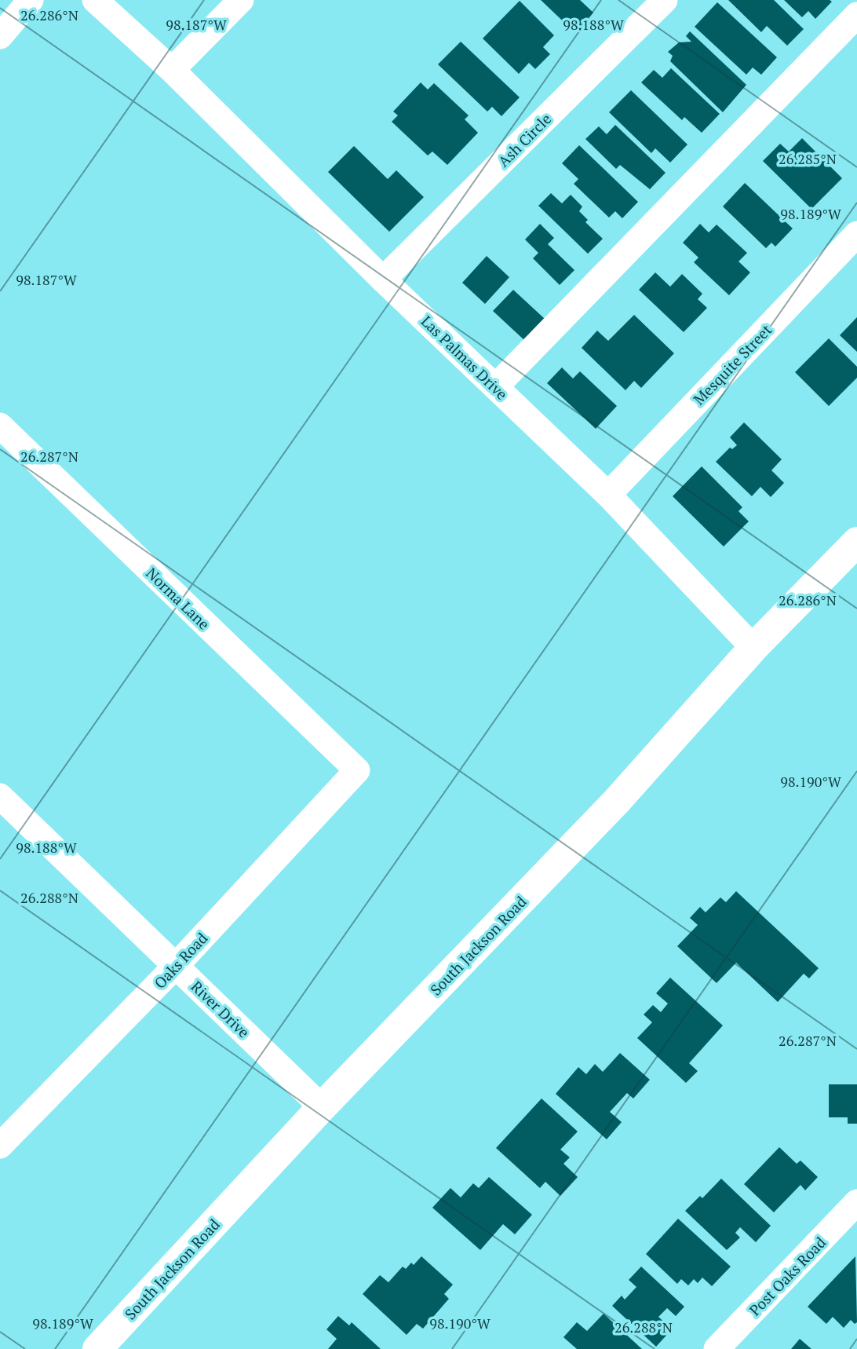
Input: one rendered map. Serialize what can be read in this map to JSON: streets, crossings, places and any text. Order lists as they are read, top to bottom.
{
  "streets": {
    "main road": ["South Jackson Road"],
    "street": [
      "Ash Circle",
      "Las Palmas Drive",
      "Mesquite Street",
      "Norma Lane",
      "Oaks Road",
      "River Drive",
      "Post Oaks Road"
    ]
  },
  "crossings": [
    ["Ash Circle", "Las Palmas Drive"],
    ["Las Palmas Drive", "Mesquite Street"],
    ["Las Palmas Drive", "South Jackson Road"],
    ["Norma Lane", "Oaks Road"],
    ["South Jackson Road", "River Drive"],
    ["Oaks Road", "River Drive"]
  ],
  "coordinates": [
    "26.286°N",
    "98.187°W",
    "98.188°W",
    "26.285°N",
    "98.189°W",
    "26.287°N",
    "98.190°W",
    "26.288°N"
  ]
}
